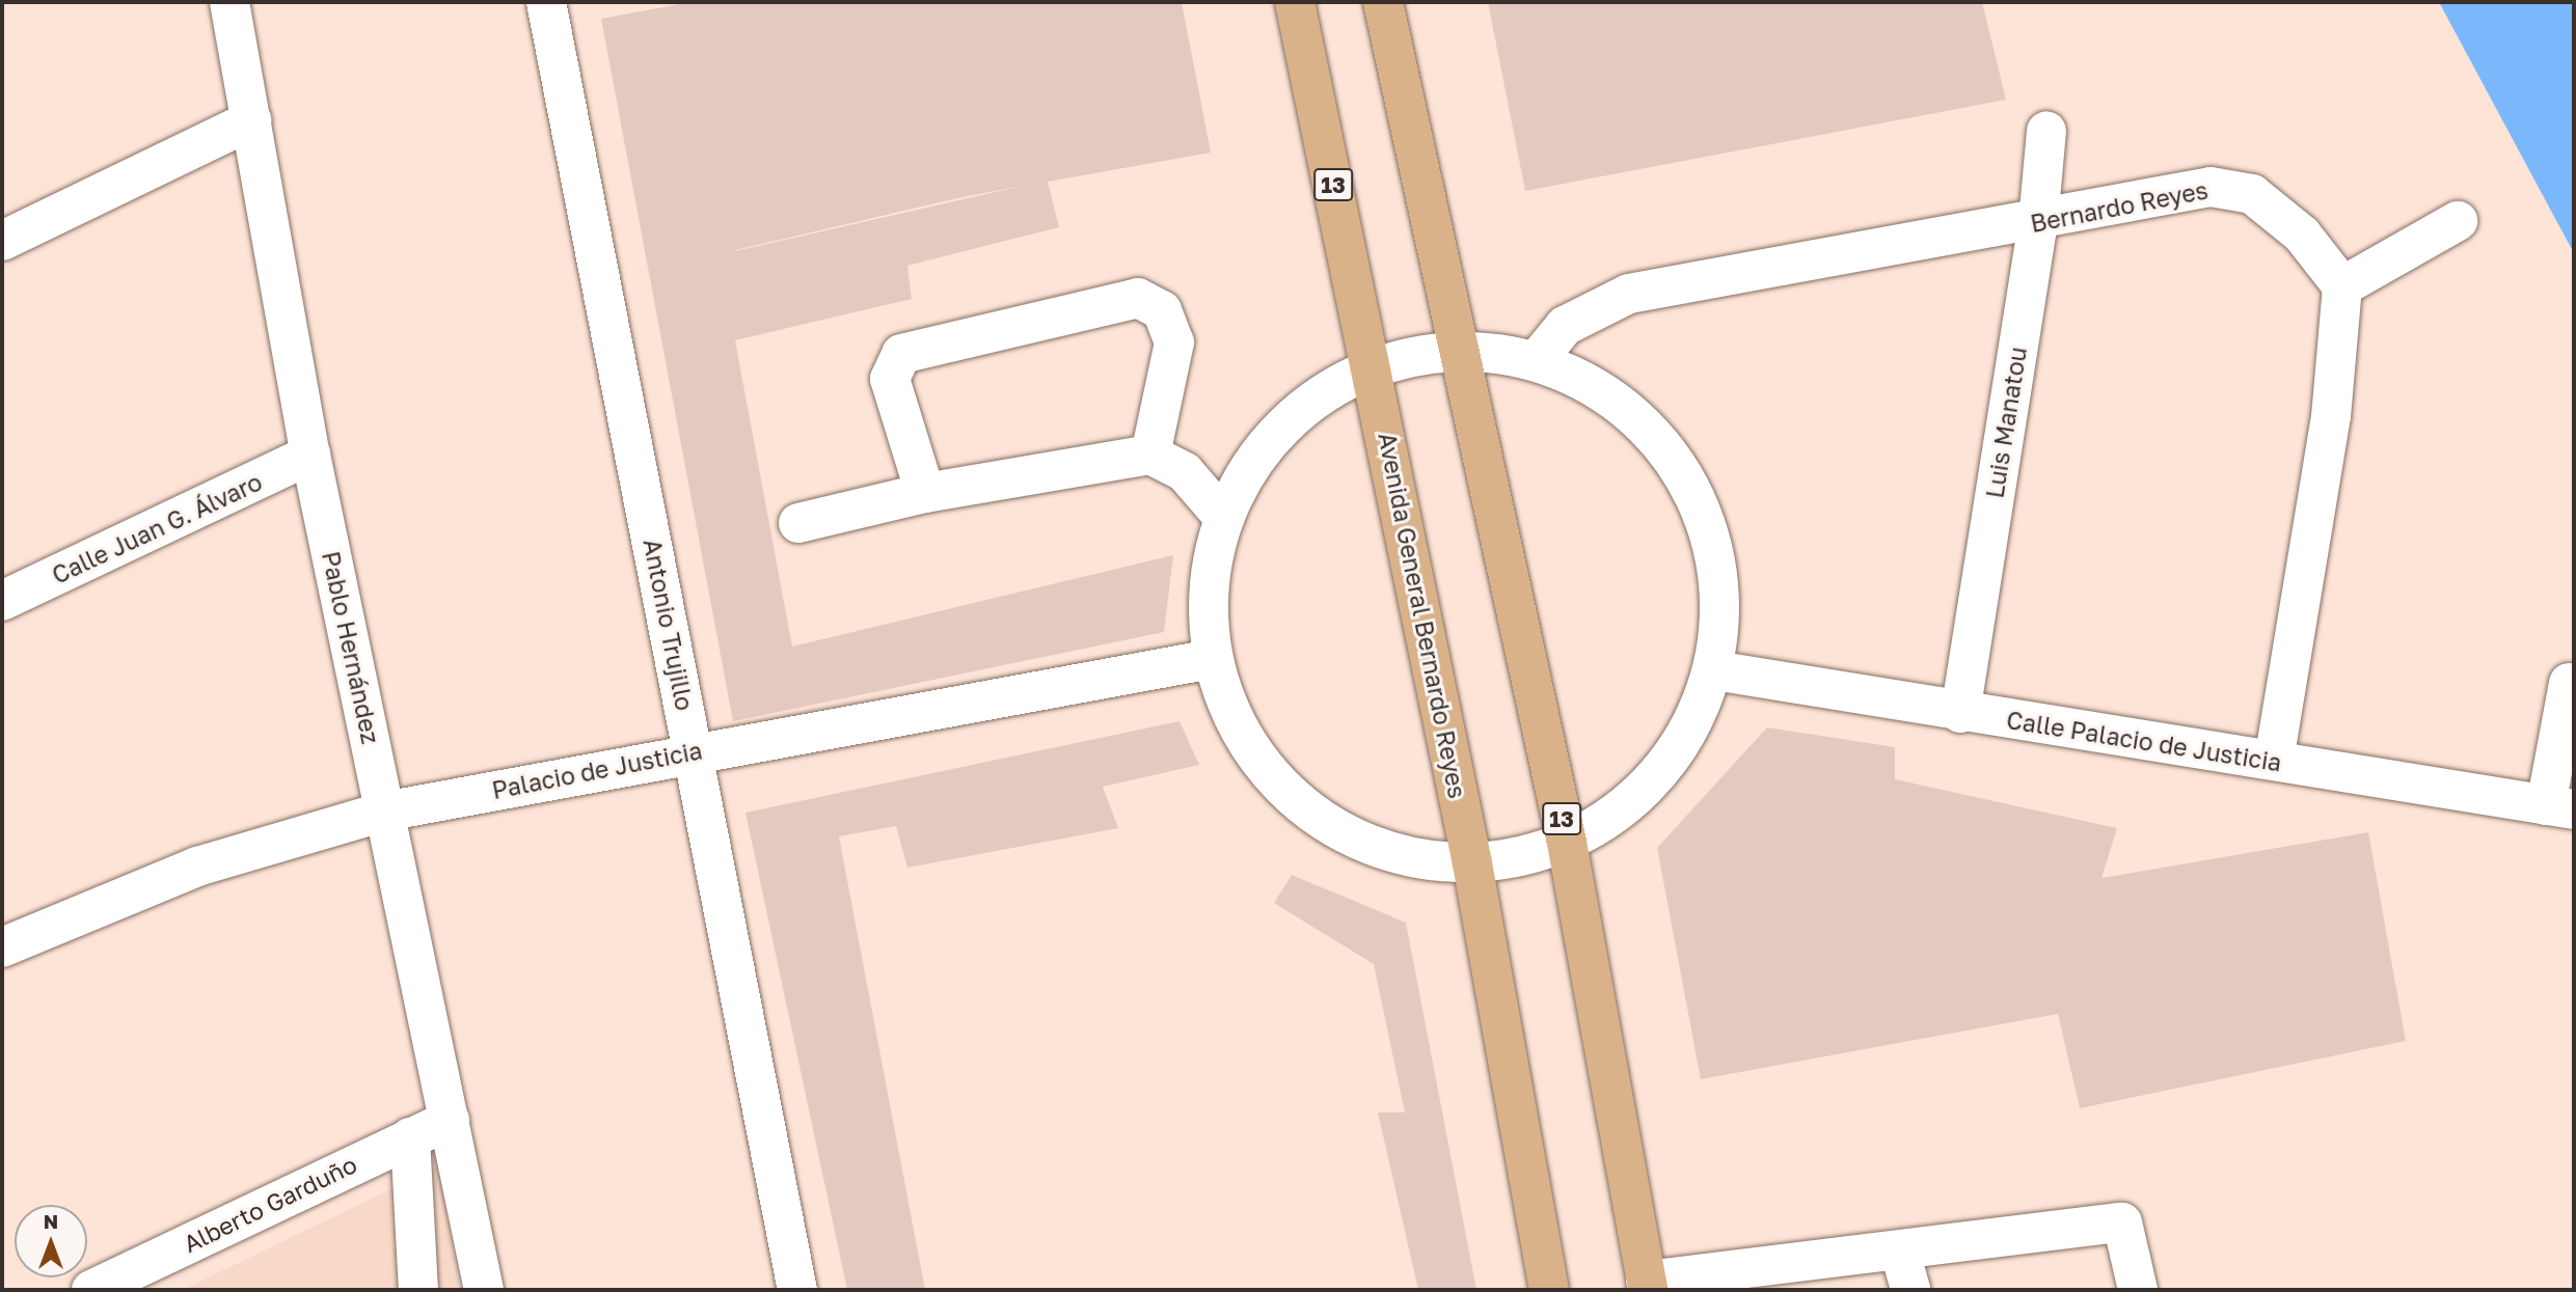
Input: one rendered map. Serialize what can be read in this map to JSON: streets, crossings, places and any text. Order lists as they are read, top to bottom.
{
  "streets": {
    "main road": ["13", "Avenida General Bernardo Reyes"],
    "street": [
      "Bernardo Reyes",
      "Luis Manatou",
      "Calle Juan G. Álvaro",
      "Antonio Trujillo",
      "Pablo Hernández",
      "Calle Palacio de Justicia",
      "Palacio de Justicia",
      "Alberto Garduño"
    ]
  },
  "crossings": [
    ["13", "Bernardo Reyes"],
    ["13", "Avenida General Bernardo Reyes"],
    ["13", "Calle Palacio de Justicia"],
    ["13", "Palacio de Justicia"],
    ["Bernardo Reyes", "Luis Manatou"],
    ["Luis Manatou", "Calle Palacio de Justicia"],
    ["Calle Juan G. Álvaro", "Pablo Hernández"],
    ["Antonio Trujillo", "Palacio de Justicia"],
    ["Pablo Hernández", "Palacio de Justicia"],
    ["Pablo Hernández", "Alberto Garduño"]
  ],
  "north": "top"
}
